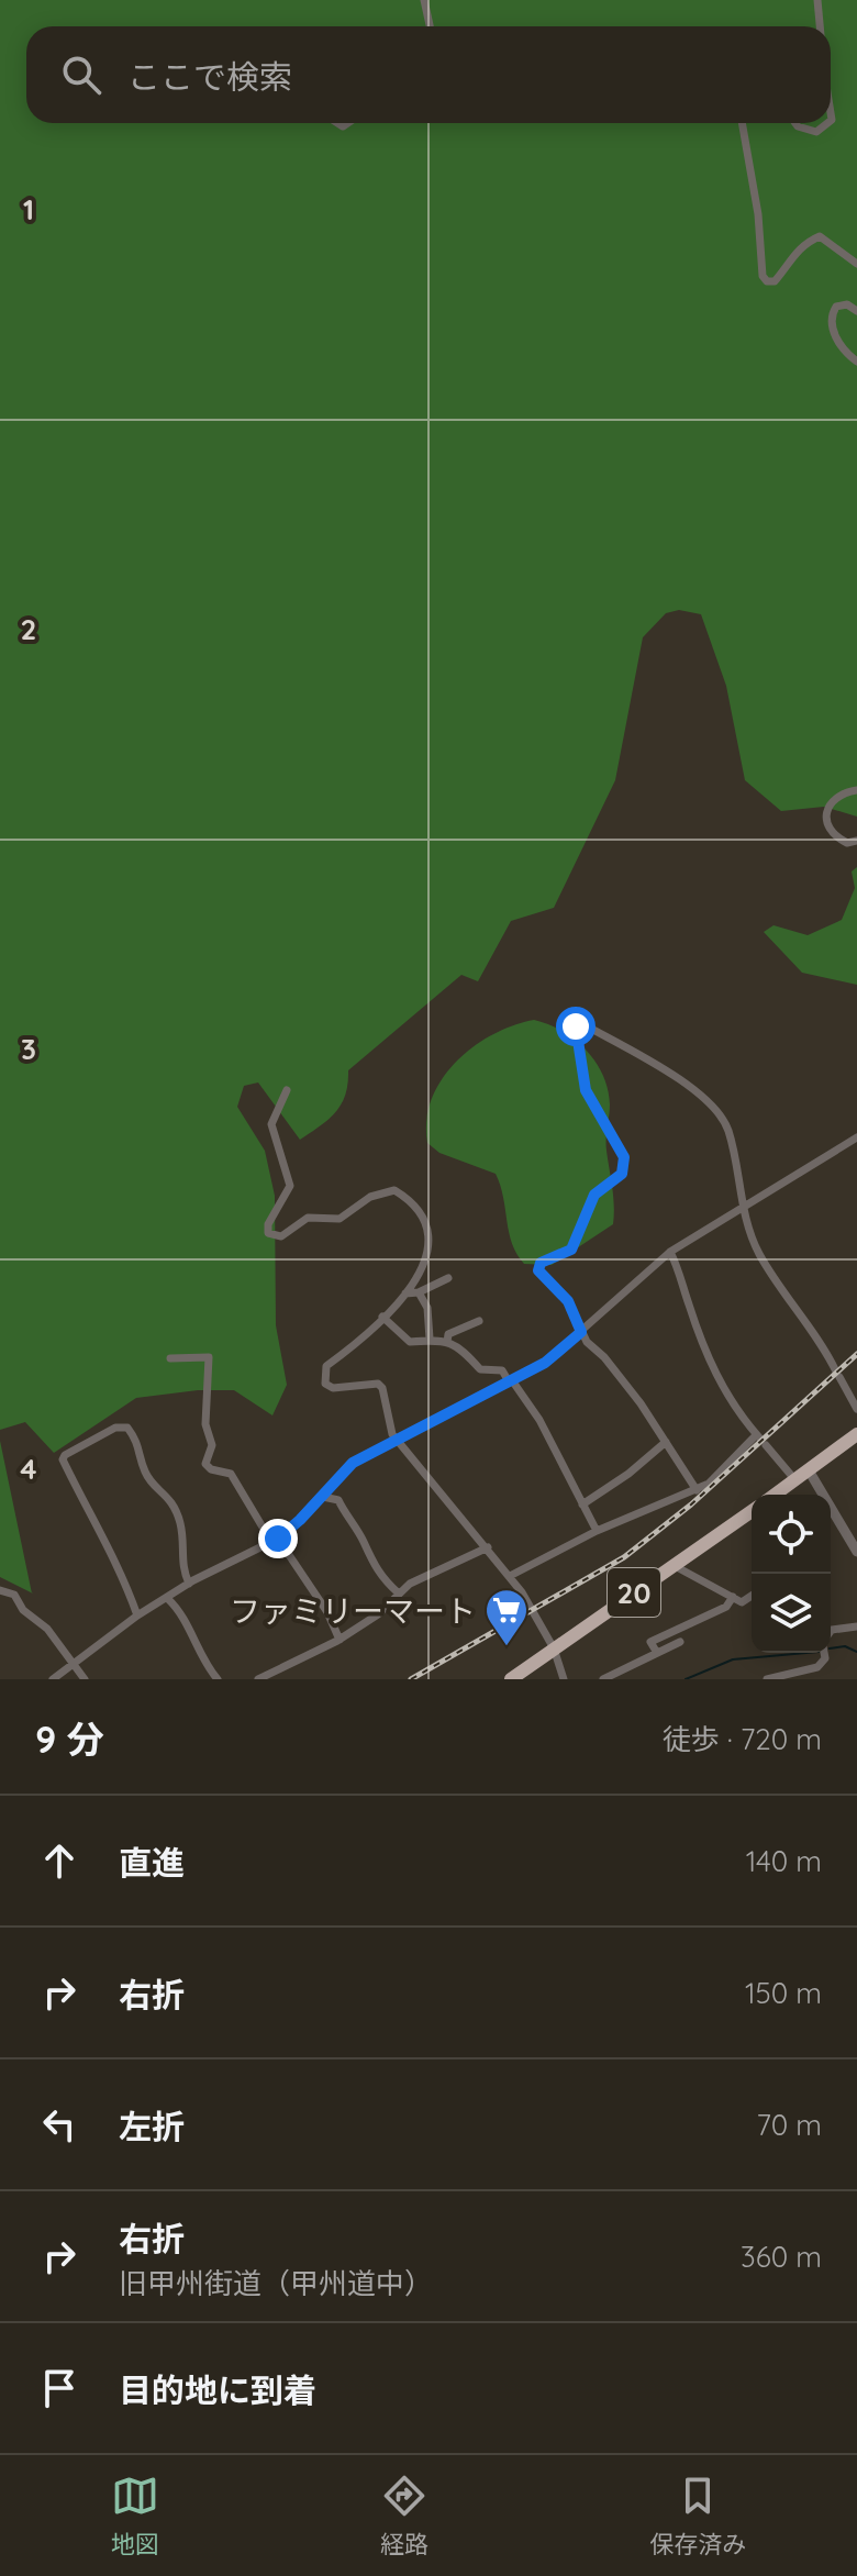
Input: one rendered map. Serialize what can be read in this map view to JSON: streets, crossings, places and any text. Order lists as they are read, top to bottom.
{
  "streets": {
    "highway": ["20"]
  },
  "places": {
    "supermarket": ["ファミリーマート"]
  },
  "page": {
    "search": "ここで検索",
    "heading": ["9 分", "徒歩 · 720 m"],
    "list": [
      ["直進", "140 m"],
      ["右折", "150 m"],
      ["左折", "70 m"],
      ["右折", "旧甲州街道（甲州道中）", "360 m"],
      "目的地に到着"
    ],
    "nav": ["地図", "経路", "保存済み"]
  },
  "grid": {
    "rows": [
      "1",
      "2",
      "3",
      "4"
    ]
  }
}
